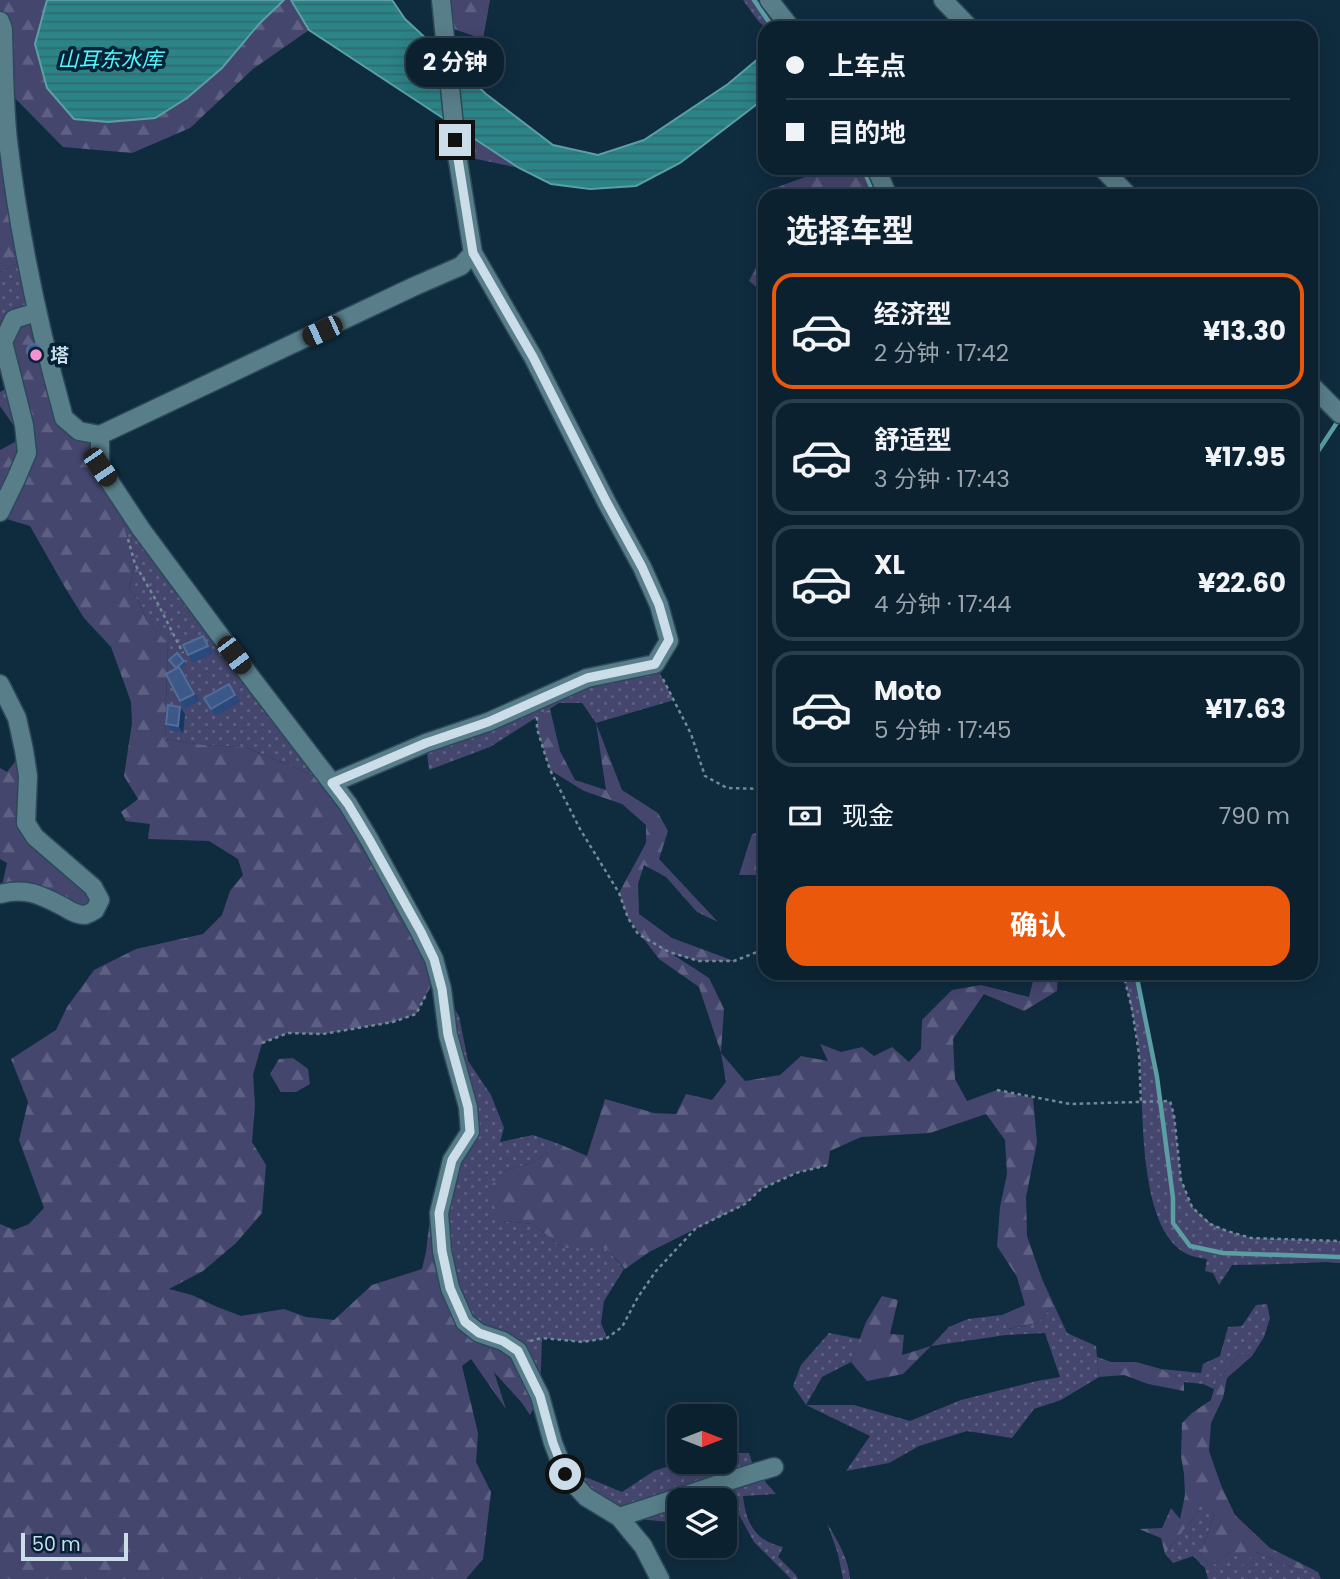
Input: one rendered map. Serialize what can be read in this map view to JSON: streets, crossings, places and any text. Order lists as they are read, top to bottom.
{
  "water": ["山耳东水库"],
  "places": ["塔"],
  "scale_bar": "50 m",
  "north": "right",
  "page": {
    "banner": ["上车点", "目的地"],
    "bubble": "2 分钟",
    "heading": "选择车型",
    "list": [
      {
        "name": "经济型",
        "note": "2 分钟 · 17:42",
        "value": "¥13.30"
      },
      {
        "name": "舒适型",
        "note": "3 分钟 · 17:43",
        "value": "¥17.95"
      },
      {
        "name": "XL",
        "note": "4 分钟 · 17:44",
        "value": "¥22.60"
      },
      {
        "name": "Moto",
        "note": "5 分钟 · 17:45",
        "value": "¥17.63"
      }
    ],
    "pay": ["现金", "790 m"],
    "buttons": "确认",
    "scale": "50 m"
  }
}
